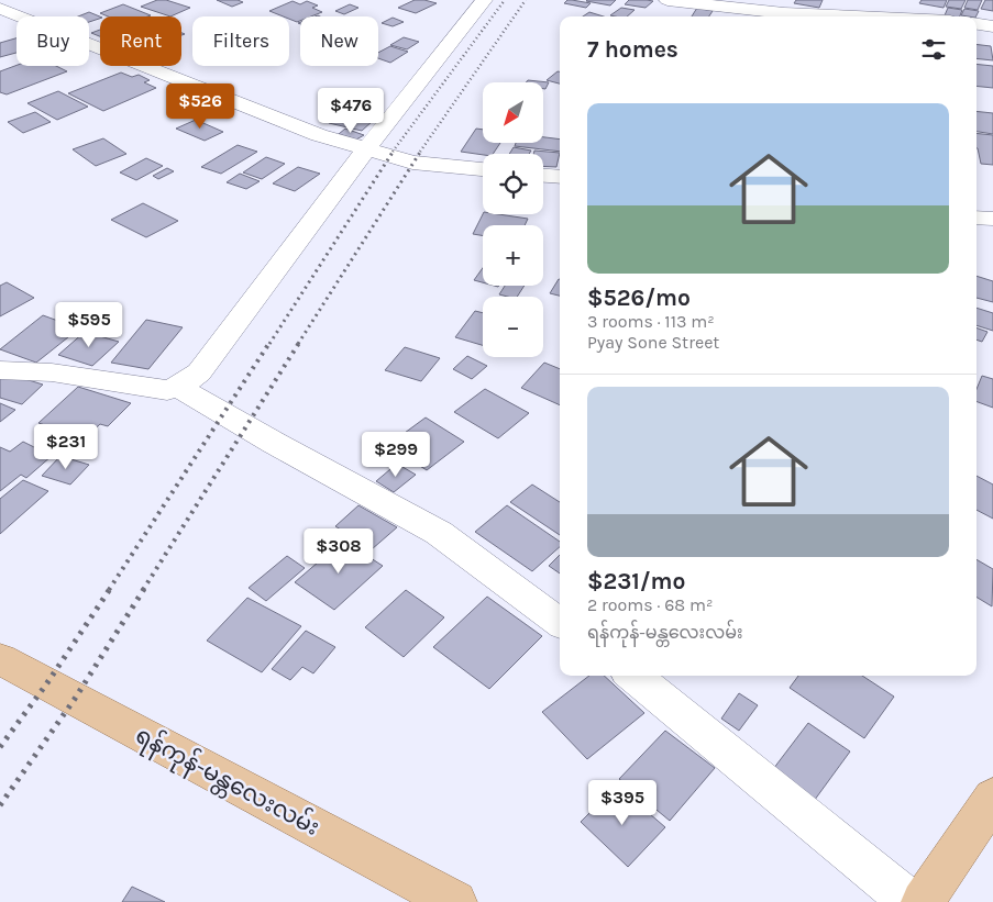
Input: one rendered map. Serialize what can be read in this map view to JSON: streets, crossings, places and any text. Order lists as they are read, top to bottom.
{
  "streets": {
    "main road": ["ရန်ကုန်-မန္တလေးလမ်း"]
  },
  "north": "bottom left",
  "page": {
    "chip": [
      "Buy",
      "Rent",
      "Filters",
      "New"
    ],
    "heading": "7 homes",
    "map_buttons": ["+", "−"],
    "list": [
      {
        "name": "$526/mo",
        "note": "3 rooms · 113 m² · Pyay Sone Street"
      },
      {
        "name": "$231/mo",
        "note": "2 rooms · 68 m² · ရန်ကုန်-မန္တလေးလမ်း"
      }
    ],
    "price": [
      "$526",
      "$476",
      "$595",
      "$231",
      "$299",
      "$308",
      "$395"
    ]
  }
}
